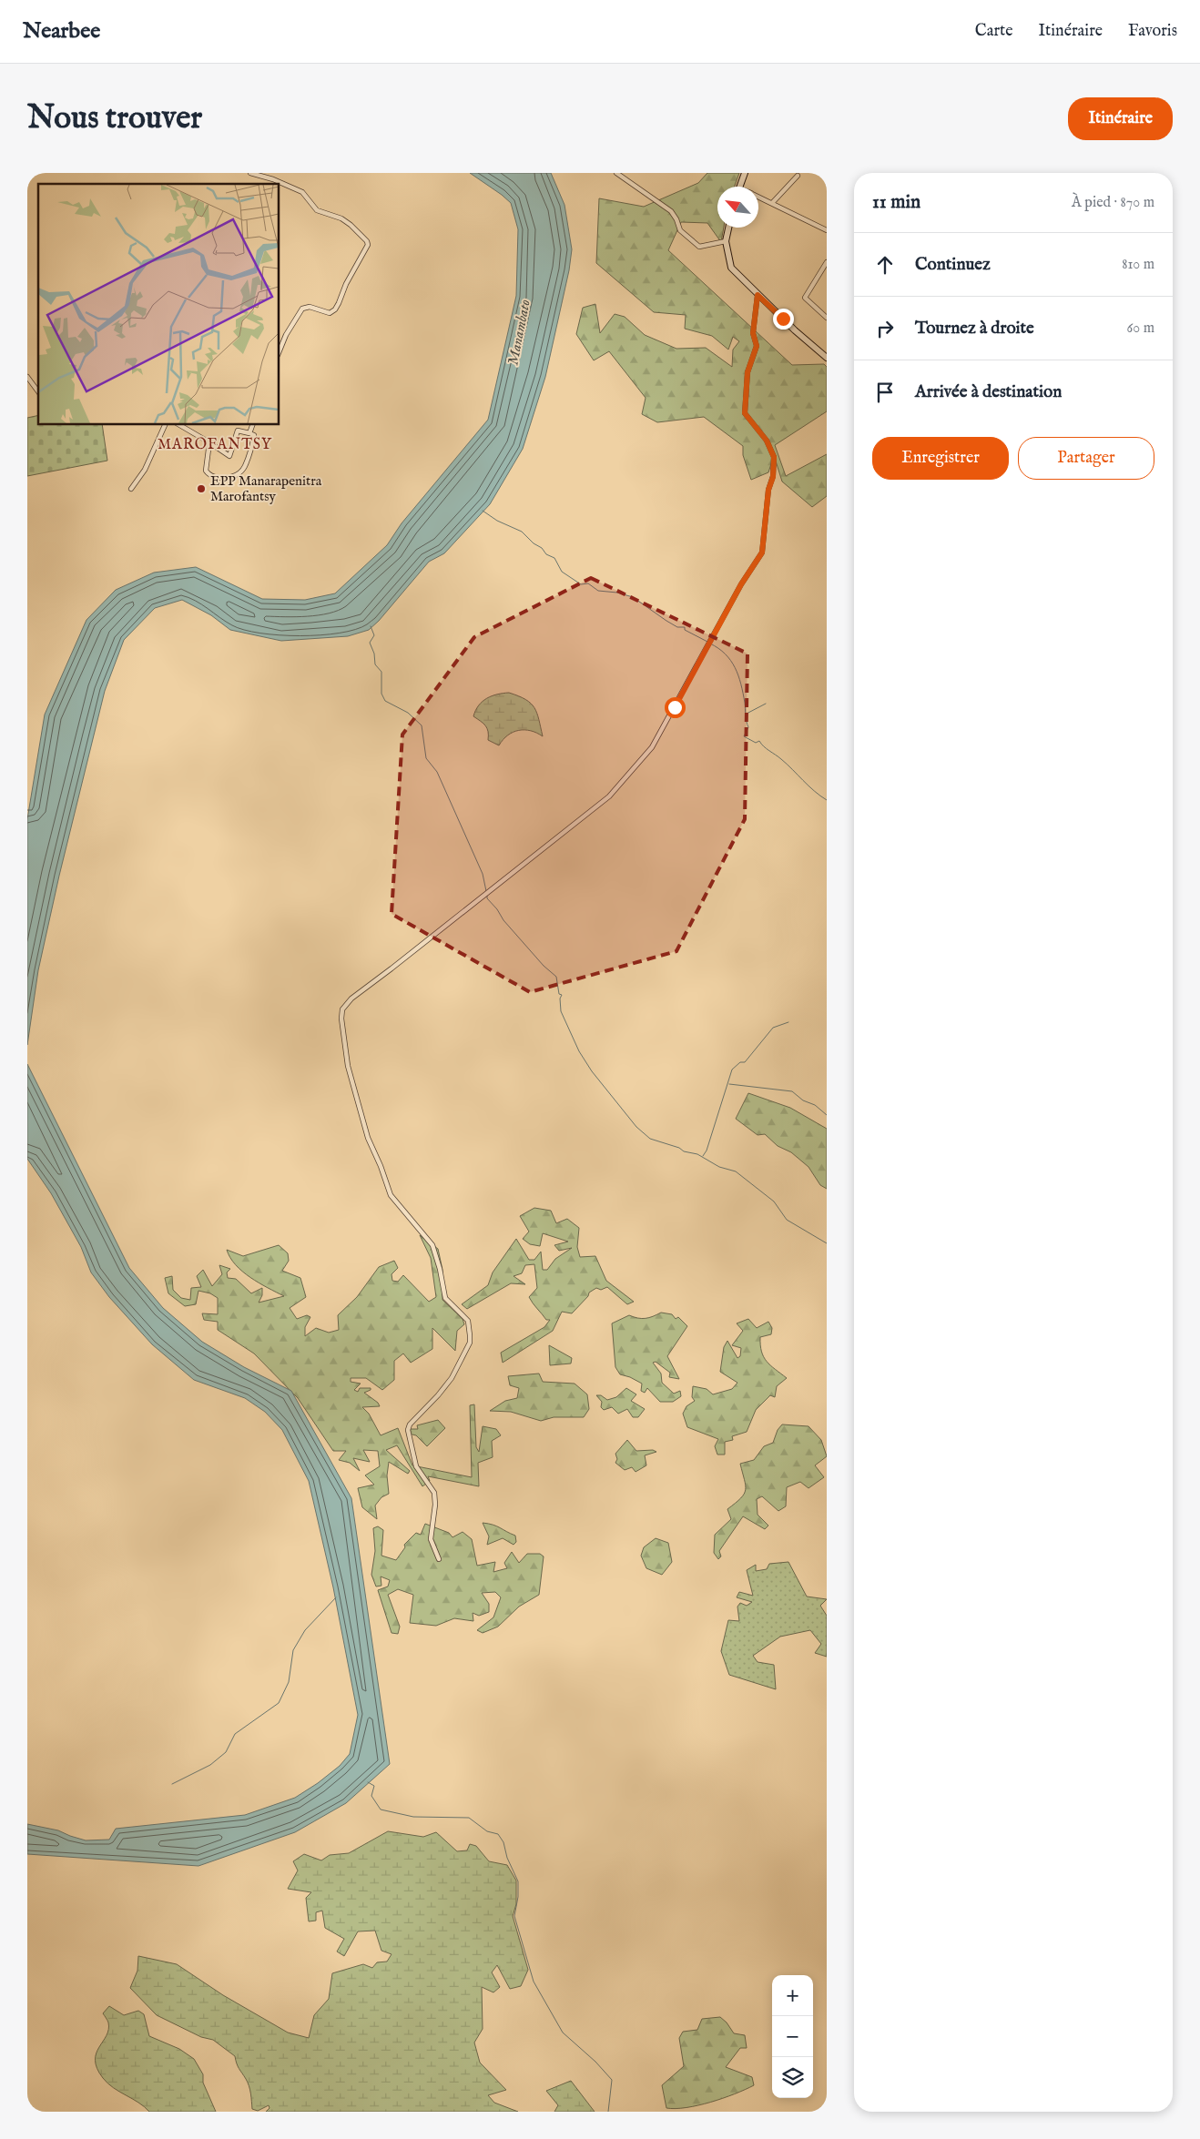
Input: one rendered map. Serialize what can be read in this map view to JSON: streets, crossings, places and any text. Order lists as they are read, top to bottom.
{
  "districts": ["MAROFANTSY"],
  "water": ["Manambato"],
  "places": ["EPP Manarapenitra Marofantsy"],
  "north": "top left",
  "page": {
    "header": "Nearbee",
    "nav": ["Carte", "Itinéraire", "Favoris"],
    "buttons": [
      "Itinéraire",
      ["Enregistrer", "Partager"]
    ],
    "title": "Nous trouver",
    "heading": ["11 min", "À pied · 870 m"],
    "list": [
      ["Continuez", "810 m"],
      ["Tournez à droite", "60 m"],
      "Arrivée à destination"
    ],
    "map_buttons": ["+", "−"]
  }
}
